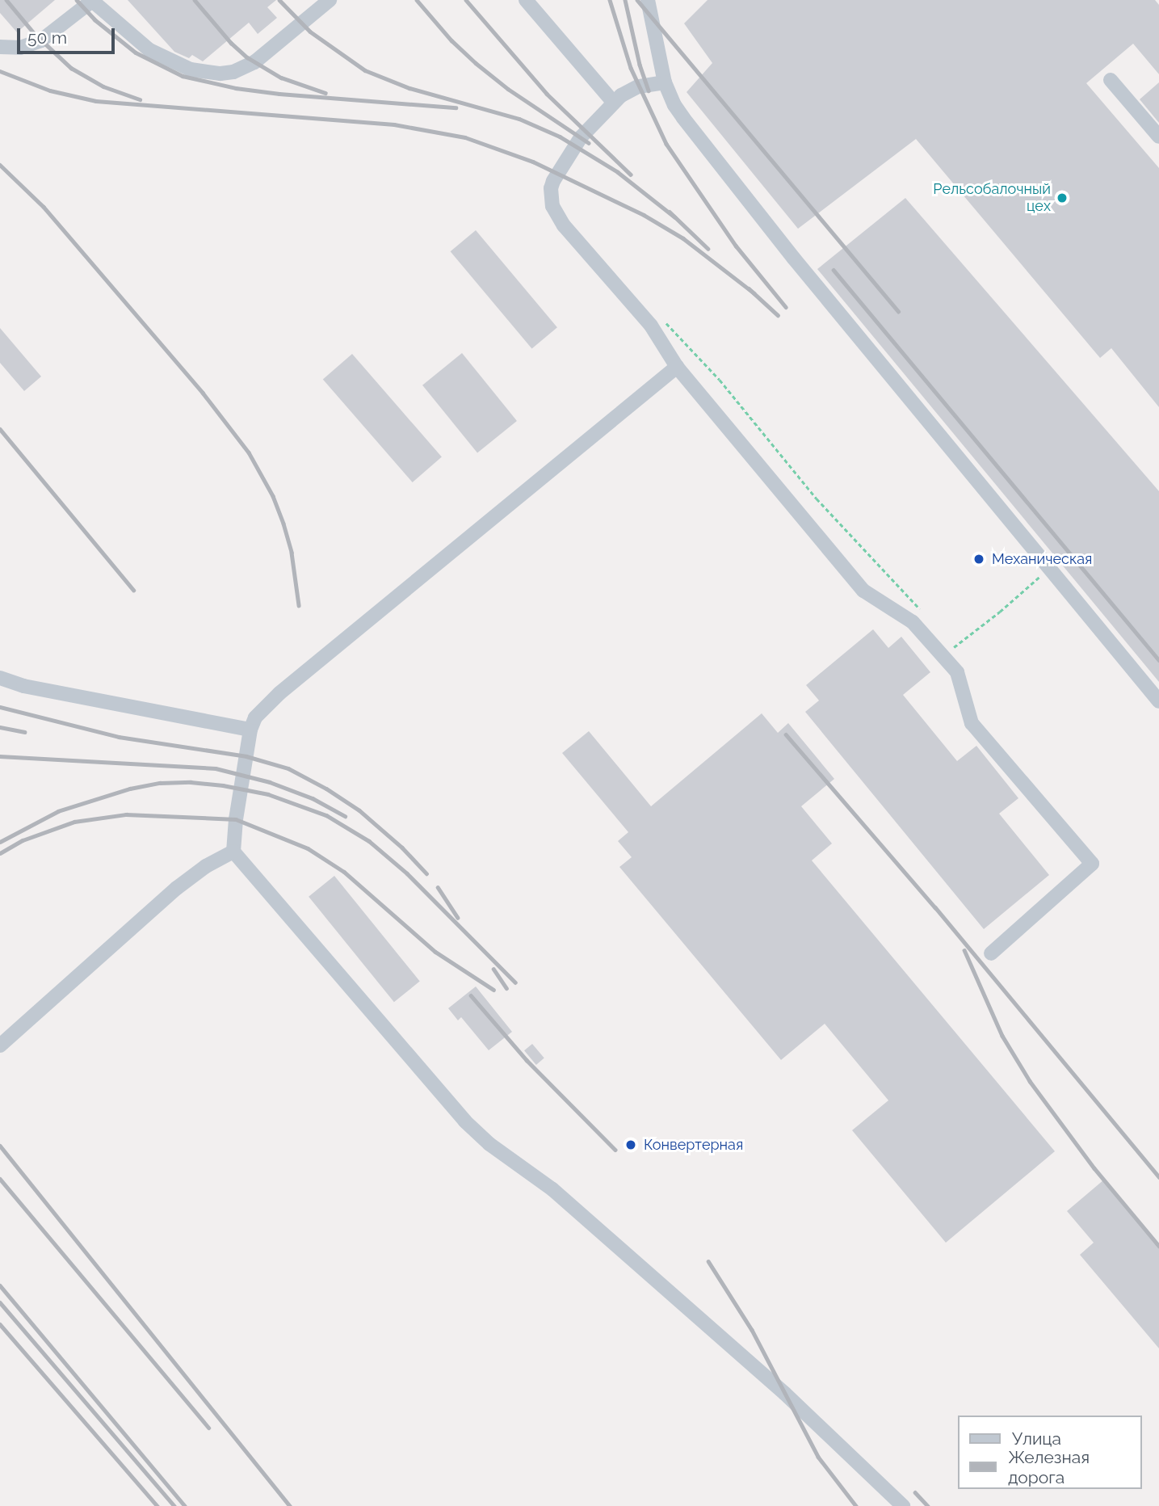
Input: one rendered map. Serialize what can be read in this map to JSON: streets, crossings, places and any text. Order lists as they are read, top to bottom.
{
  "places": ["Рельсобалочный цех", "Механическая", "Конвертерная"],
  "legend": ["Улица", "Железная дорога"],
  "scale_bar": "50 m"
}
